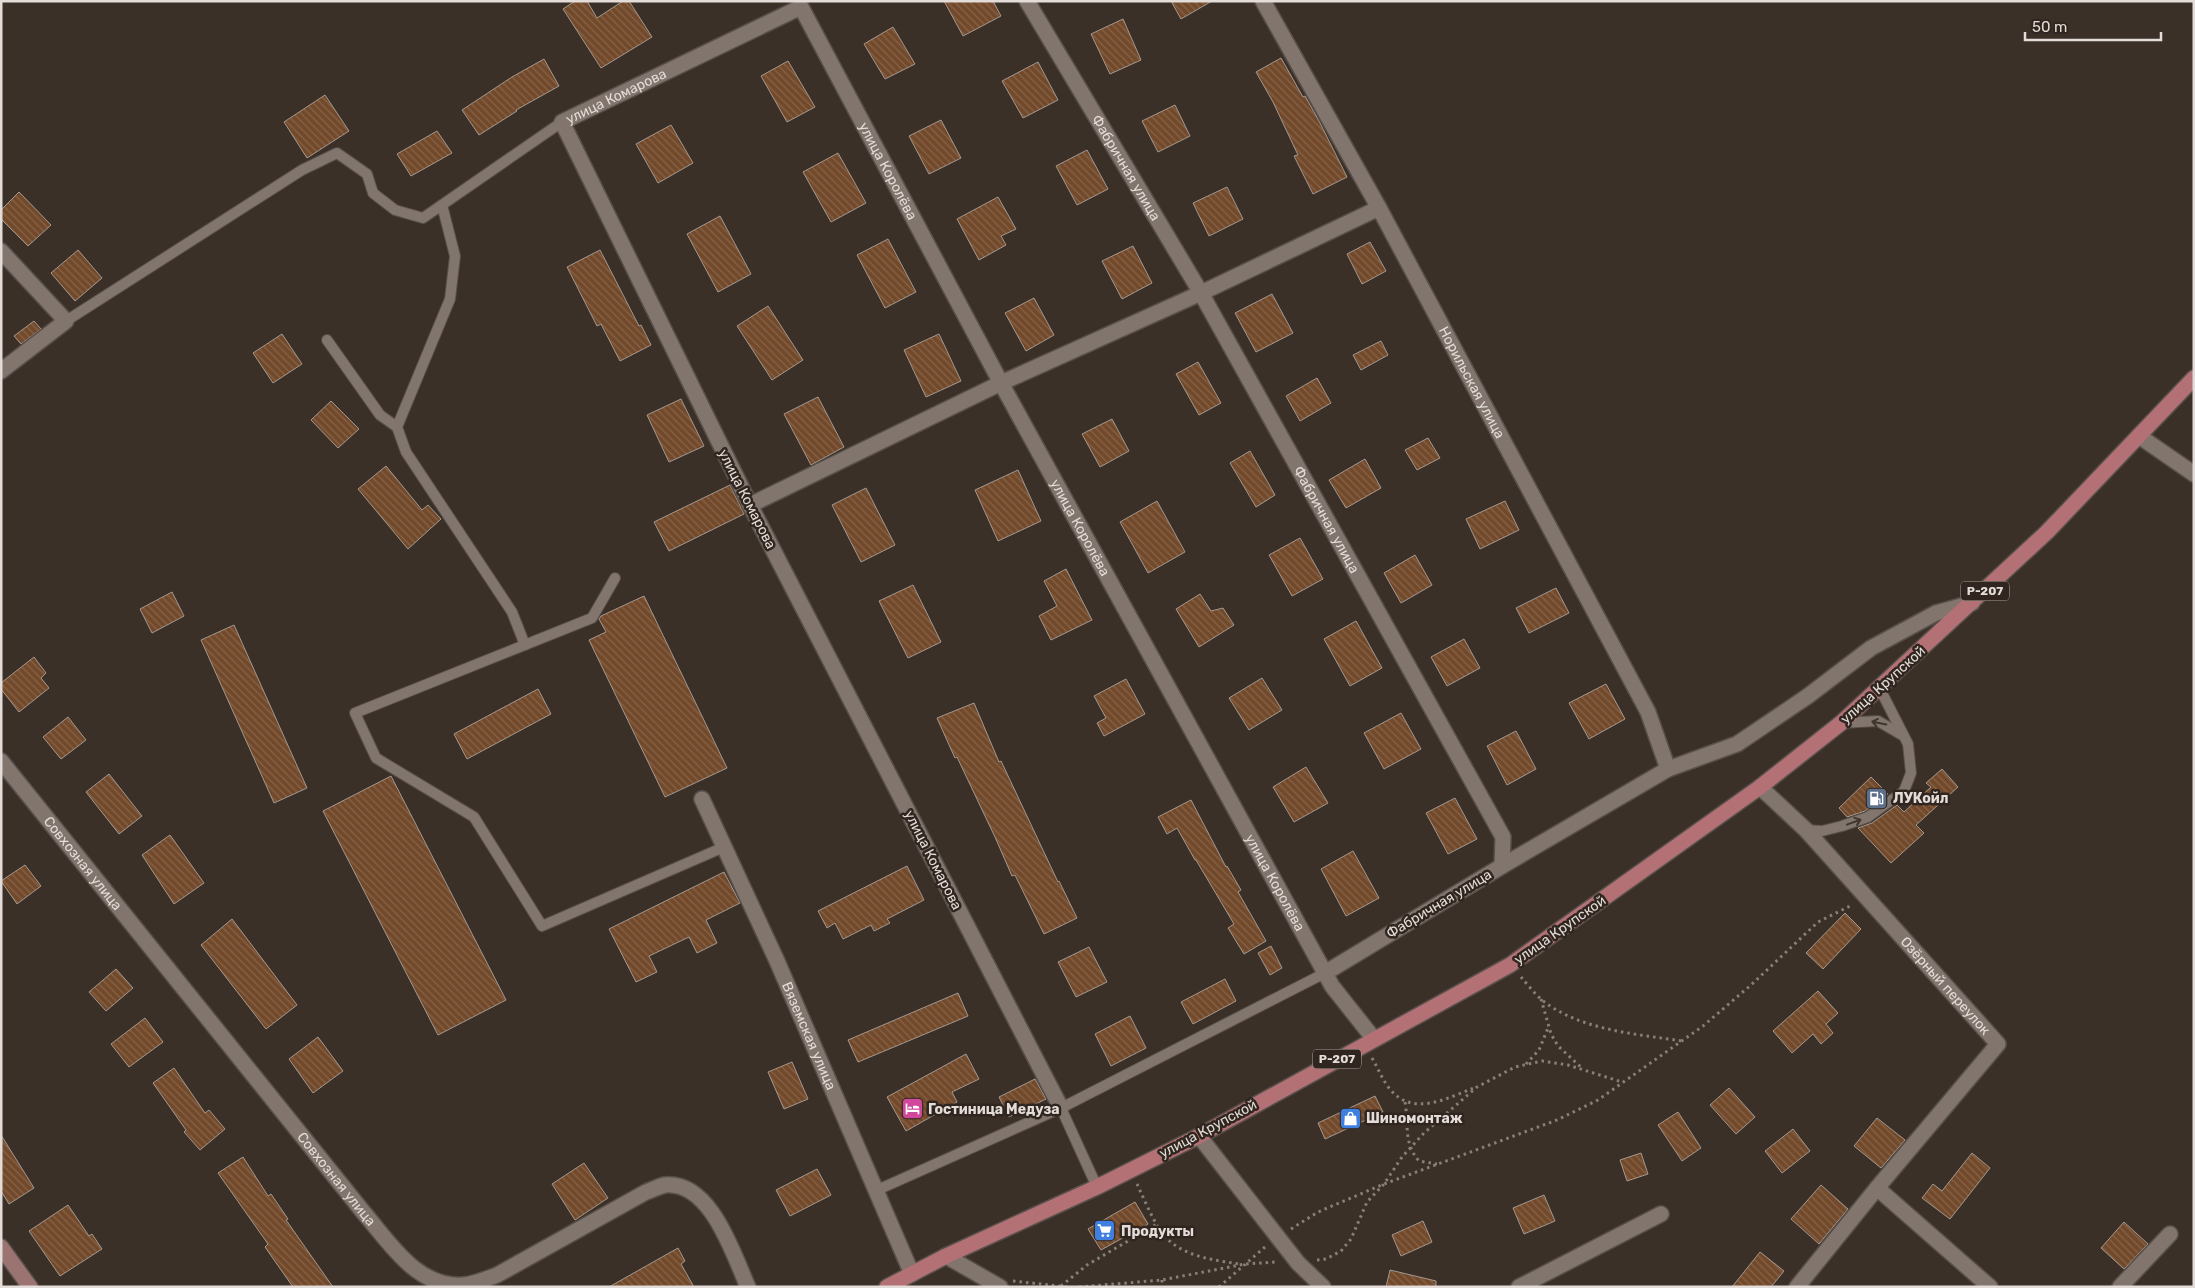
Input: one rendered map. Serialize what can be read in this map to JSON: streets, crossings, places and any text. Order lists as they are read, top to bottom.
{
  "streets": {
    "main road": ["Р-207", "улица Крупской"],
    "street": [
      "улица Комарова",
      "Фабричная улица",
      "улица Королёва",
      "Норильская улица",
      "Совхозная улица",
      "Озёрный переулок",
      "Вяземская улица"
    ]
  },
  "crossings": [
    ["улица Комарова", "улица Королёва"],
    ["Фабричная улица", "улица Королёва"],
    ["улица Королёва", "улица Крупской"],
    ["улица Крупской", "Озёрный переулок"],
    ["улица Крупской", "Вяземская улица"]
  ],
  "places": {
    "fuel station": ["ЛУКойл"],
    "hotel": ["Гостиница Медуза"],
    "shop": ["Шиномонтаж"],
    "supermarket": ["Продукты"]
  },
  "scale_bar": "50 m"
}
